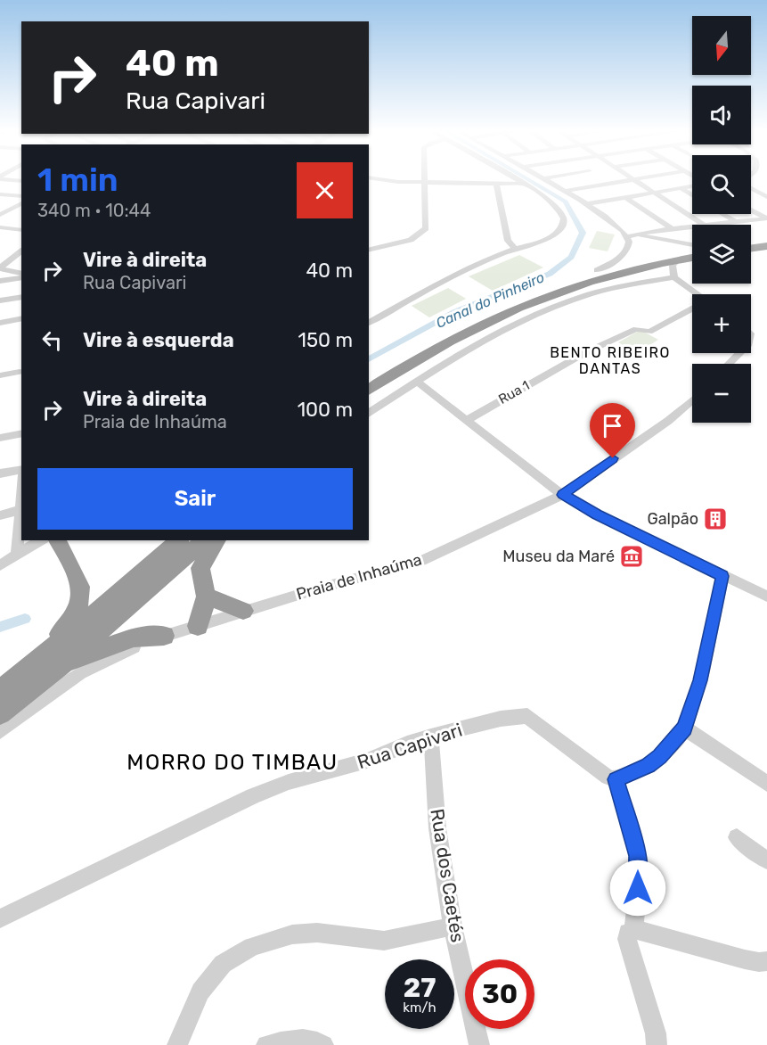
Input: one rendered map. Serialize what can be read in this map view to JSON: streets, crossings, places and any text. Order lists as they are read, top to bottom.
{
  "streets": {
    "street": [
      "Rua 1",
      "Praia de Inhaúma",
      "Rua Capivari",
      "Rua dos Caetés"
    ]
  },
  "crossings": [
    ["Rua Capivari", "Rua dos Caetés"]
  ],
  "districts": ["BENTO RIBEIRO DANTAS", "MORRO DO TIMBAU"],
  "water": ["Canal do Pinheiro"],
  "places": {
    "building": ["Galpão"],
    "museum": ["Museu da Maré"]
  },
  "north": "bottom",
  "page": {
    "map_buttons": ["+", "−"],
    "turn": ["40 m", "Rua Capivari"],
    "heading": ["1 min", "340 m · 10:44"],
    "list": [
      {
        "name": "Vire à direita",
        "note": "Rua Capivari",
        "value": "40 m"
      },
      {
        "name": "Vire à esquerda",
        "value": "150 m"
      },
      {
        "name": "Vire à direita",
        "note": "Praia de Inhaúma",
        "value": "100 m"
      }
    ],
    "buttons": "Sair",
    "speed": "27 km/h",
    "limit": "30"
  }
}
